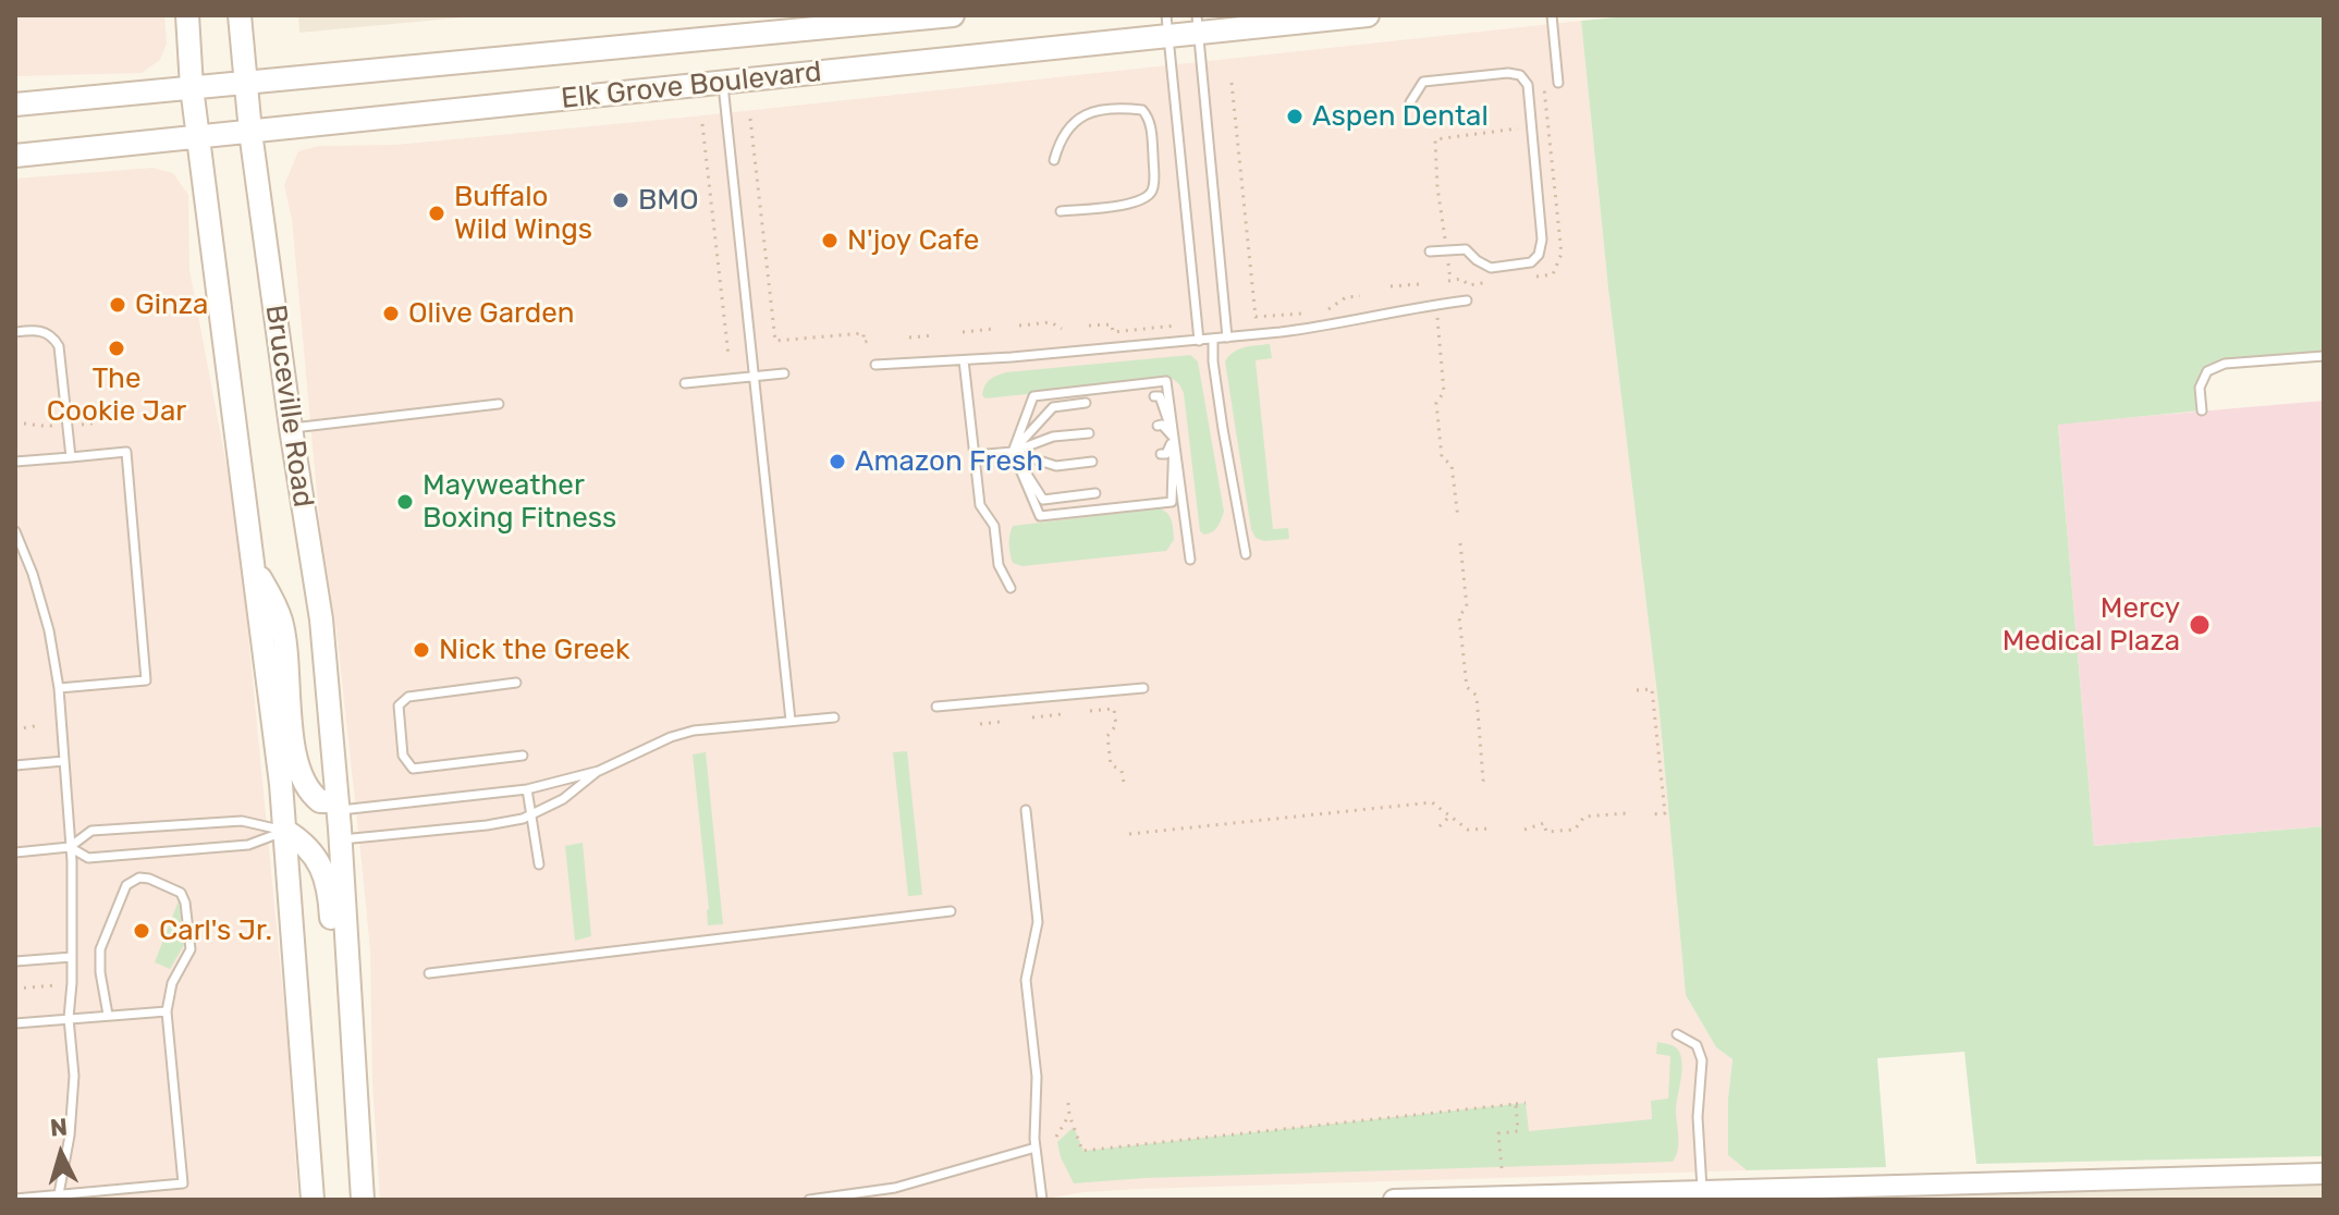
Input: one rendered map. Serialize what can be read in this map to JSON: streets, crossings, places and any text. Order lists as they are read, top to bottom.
{
  "streets": {
    "main road": ["Elk Grove Boulevard", "Bruceville Road"]
  },
  "crossings": [
    ["Elk Grove Boulevard", "Bruceville Road"]
  ],
  "places": [
    "Aspen Dental",
    "BMO",
    "Buffalo Wild Wings",
    "N'joy Cafe",
    "Ginza",
    "Olive Garden",
    "The Cookie Jar",
    "Amazon Fresh",
    "Mayweather Boxing Fitness",
    "Mercy Medical Plaza",
    "Nick the Greek",
    "Carl's Jr."
  ],
  "north": "top"
}
